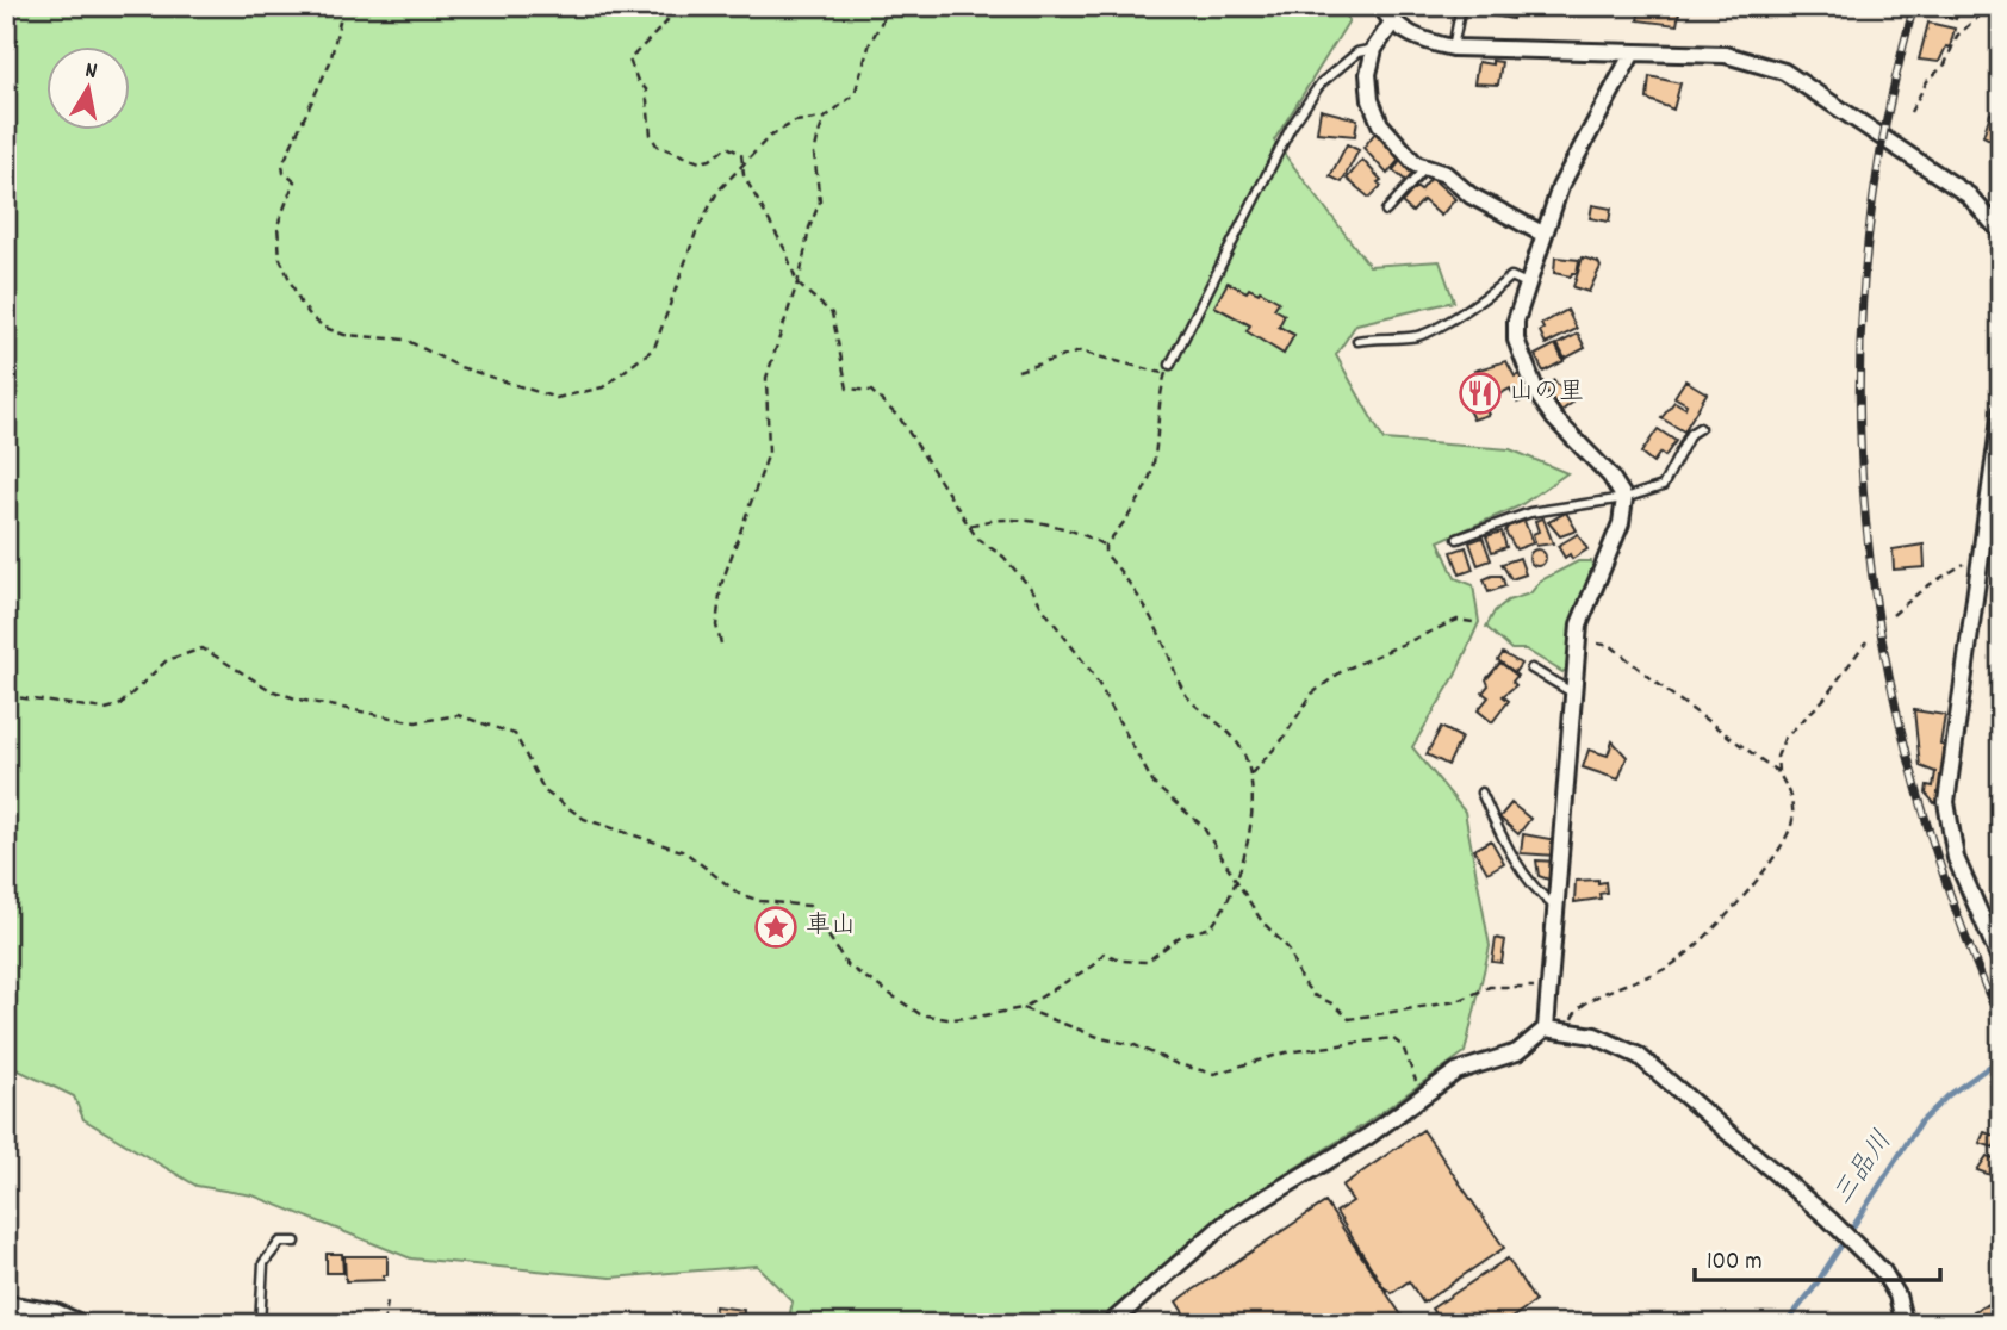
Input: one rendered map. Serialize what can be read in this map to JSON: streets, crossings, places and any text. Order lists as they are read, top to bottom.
{
  "water": ["三品川"],
  "places": {
    "restaurant": ["山の里"],
    "place": ["車山"]
  },
  "scale_bar": "100 m",
  "north": "top"
}
